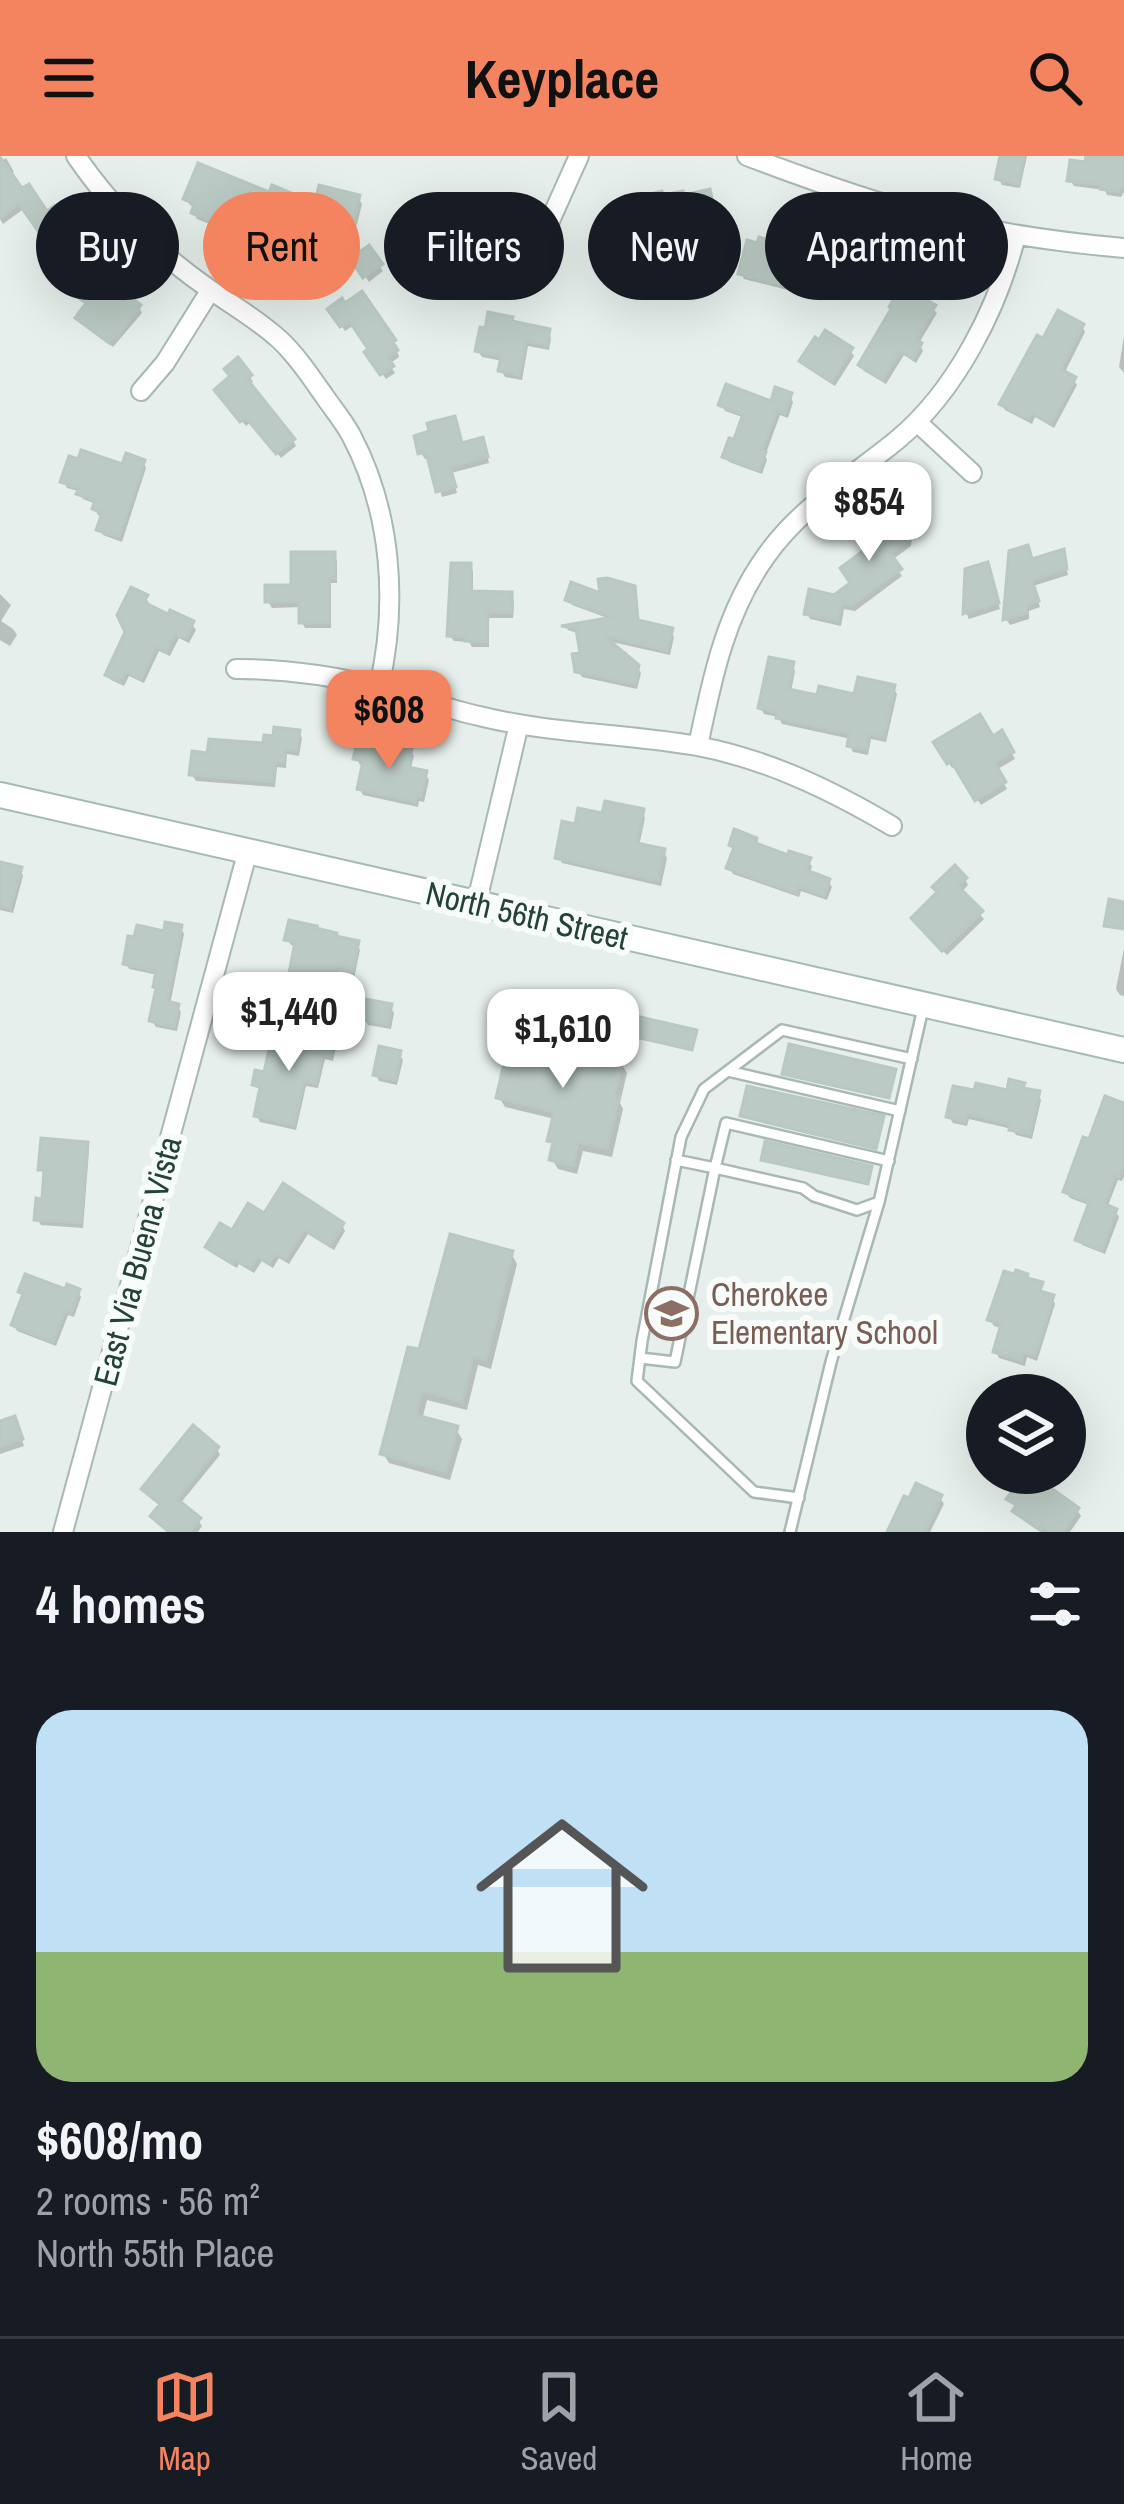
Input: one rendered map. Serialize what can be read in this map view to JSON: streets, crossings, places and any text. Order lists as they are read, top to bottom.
{
  "streets": {
    "street": ["North 56th Street", "East Via Buena Vista"]
  },
  "crossings": [
    ["North 56th Street", "East Via Buena Vista"]
  ],
  "places": {
    "school or university": ["Cherokee Elementary School"]
  },
  "page": {
    "header": "Keyplace",
    "chip": [
      "Buy",
      "Rent",
      "Filters",
      "New",
      "Apartment"
    ],
    "price": [
      "$854",
      "$608",
      "$1,440",
      "$1,610"
    ],
    "heading": "4 homes",
    "list": [
      {
        "name": "$608/mo",
        "note": "2 rooms · 56 m² · North 55th Place"
      }
    ],
    "tabs": ["Map", "Saved", "Home"]
  }
}
